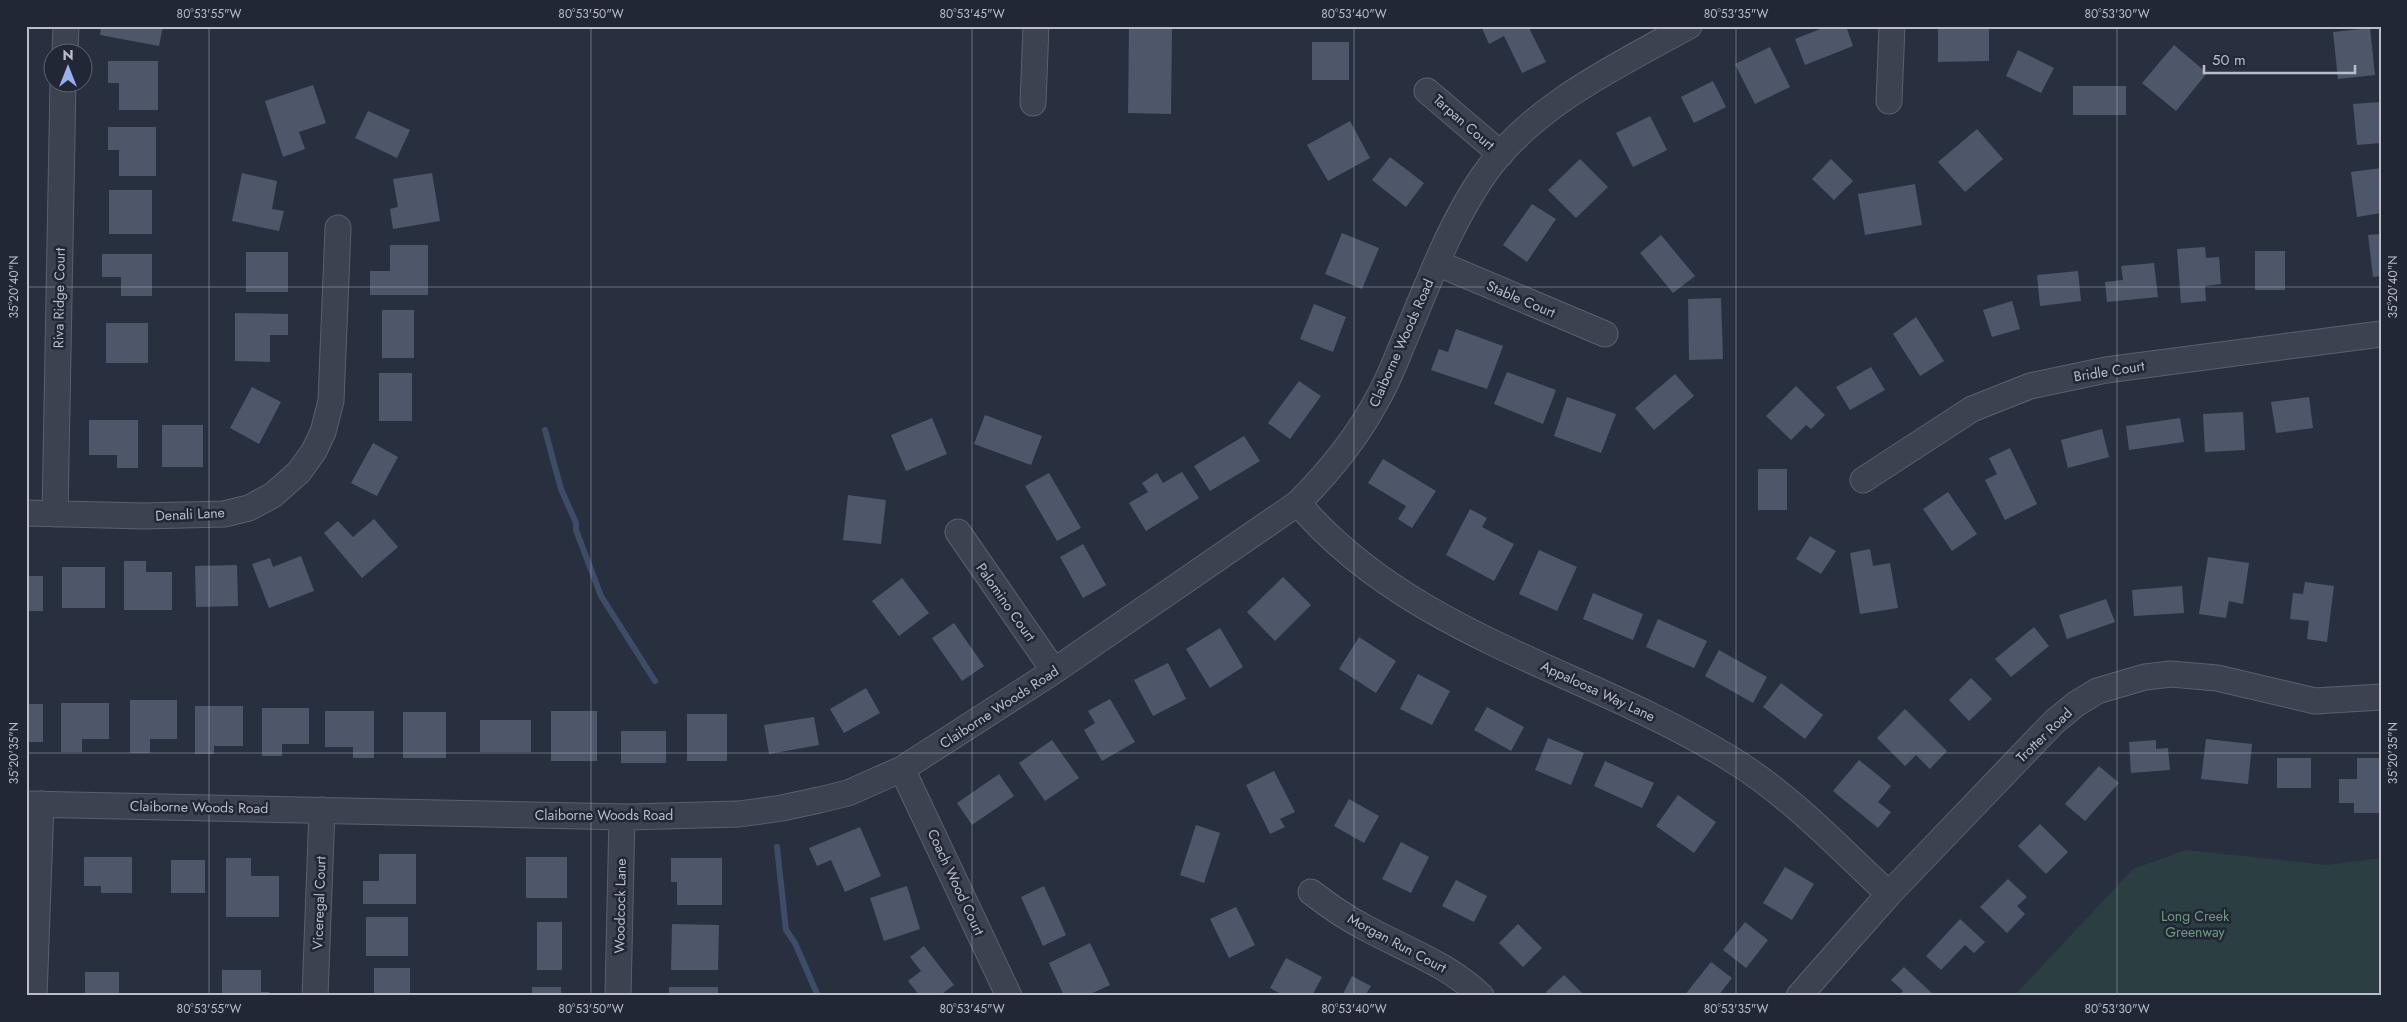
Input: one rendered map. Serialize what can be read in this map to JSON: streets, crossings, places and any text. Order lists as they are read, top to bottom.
{
  "streets": {
    "street": [
      "Tarpan Court",
      "Riva Ridge Court",
      "Stable Court",
      "Claiborne Woods Road",
      "Bridle Court",
      "Denali Lane",
      "Palomino Court",
      "Appaloosa Way Lane",
      "Trotter Road",
      "Coach Wood Court",
      "Viceregal Court",
      "Woodcock Lane",
      "Morgan Run Court"
    ]
  },
  "crossings": [
    ["Tarpan Court", "Claiborne Woods Road"],
    ["Riva Ridge Court", "Denali Lane"],
    ["Stable Court", "Claiborne Woods Road"],
    ["Claiborne Woods Road", "Palomino Court"],
    ["Claiborne Woods Road", "Appaloosa Way Lane"],
    ["Claiborne Woods Road", "Coach Wood Court"],
    ["Claiborne Woods Road", "Viceregal Court"],
    ["Claiborne Woods Road", "Woodcock Lane"],
    ["Appaloosa Way Lane", "Trotter Road"]
  ],
  "parks": ["Long Creek Greenway"],
  "scale_bar": "50 m",
  "north": "top",
  "coordinates": [
    "80°53'55\"W",
    "80°53'50\"W",
    "80°53'45\"W",
    "80°53'40\"W",
    "80°53'35\"W",
    "80°53'30\"W",
    "35°20'40\"N",
    "35°20'35\"N"
  ]
}
